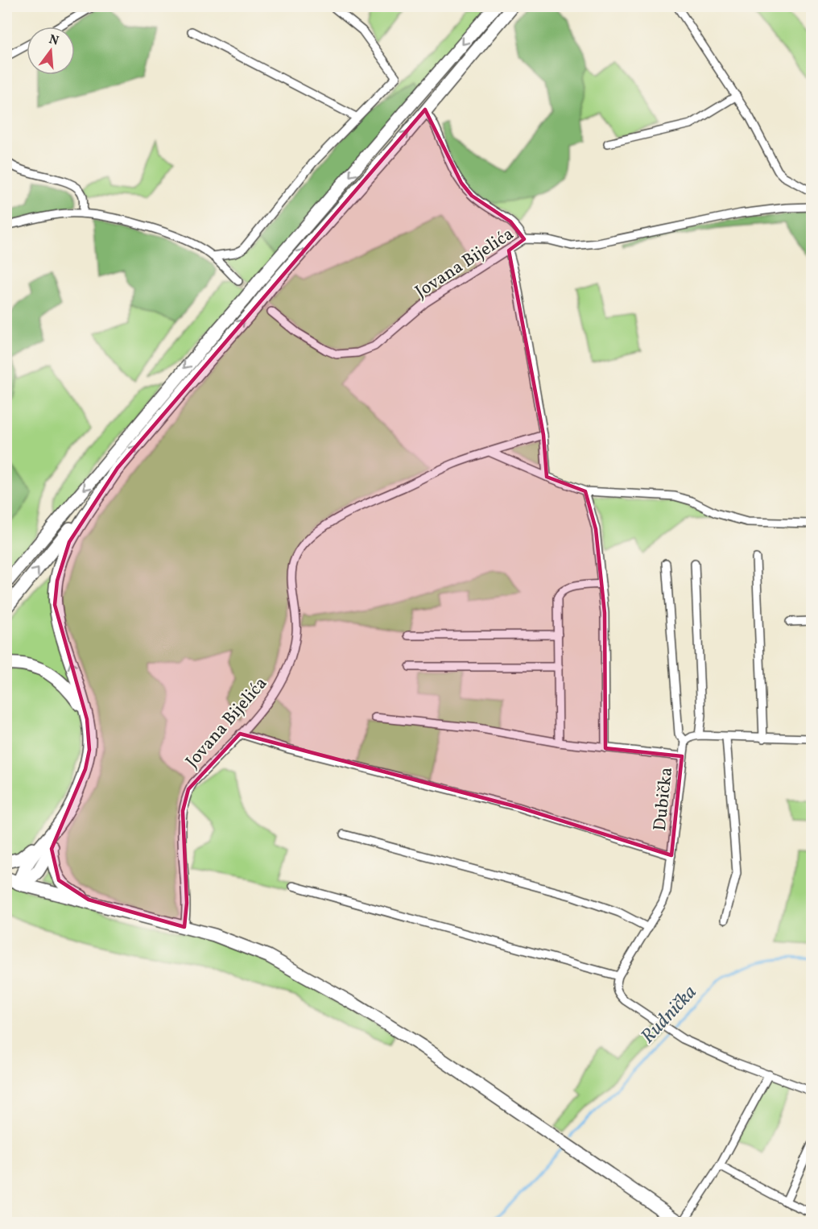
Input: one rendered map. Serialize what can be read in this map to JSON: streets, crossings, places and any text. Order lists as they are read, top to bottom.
{
  "streets": {
    "street": ["Jovana Bijelića", "Dubička"]
  },
  "water": ["Rudnička"],
  "north": "top"
}
